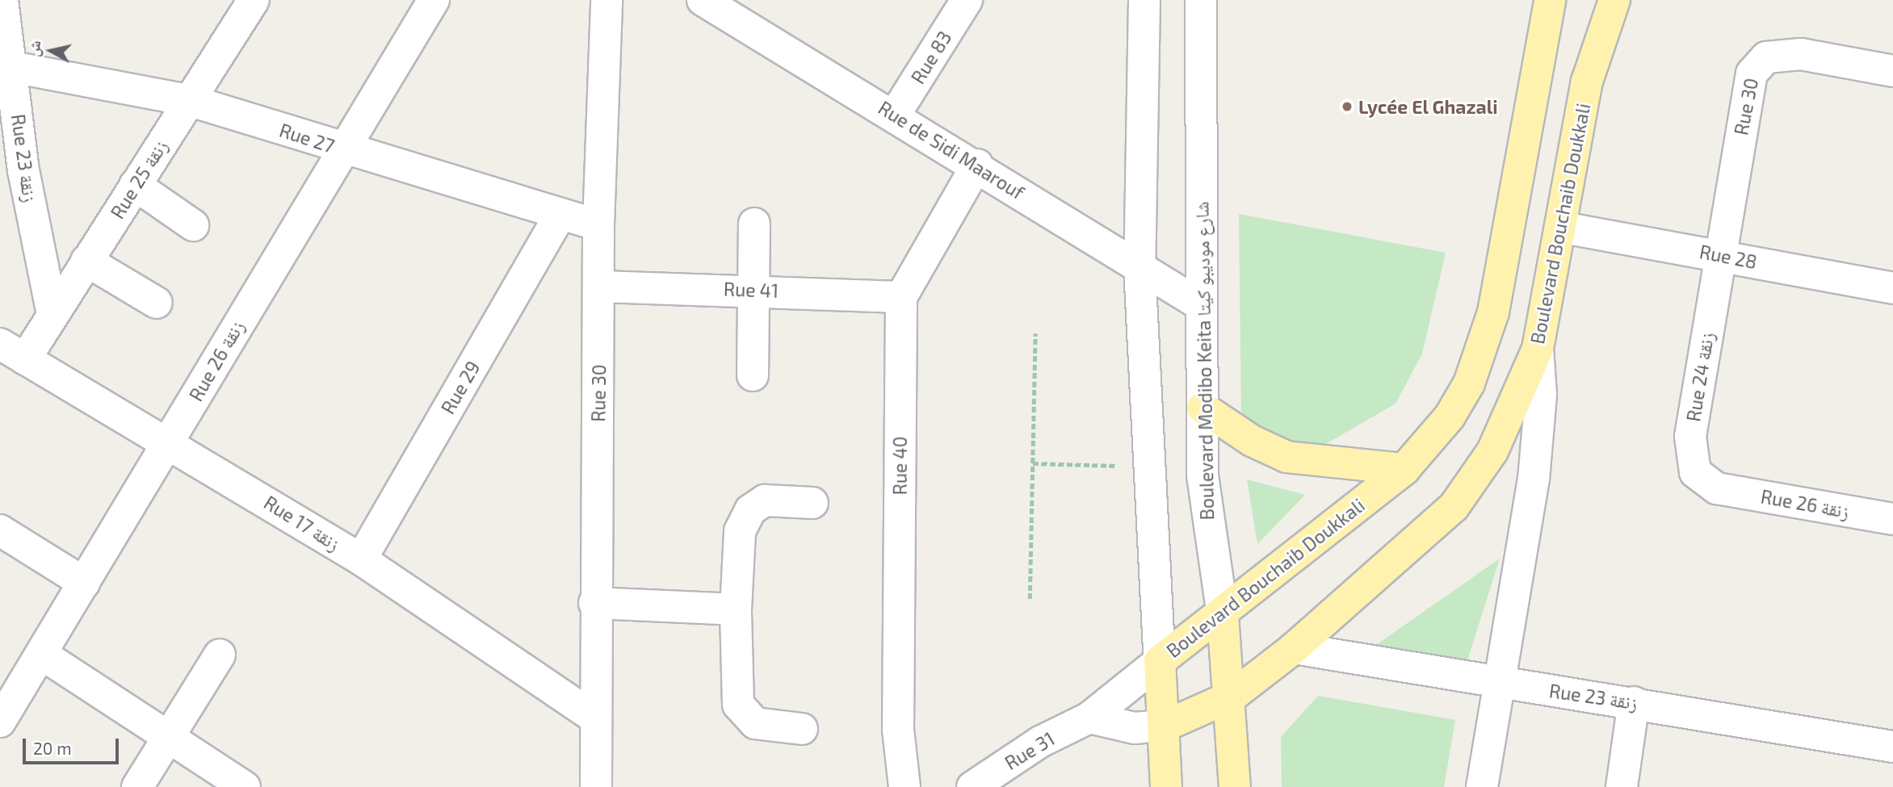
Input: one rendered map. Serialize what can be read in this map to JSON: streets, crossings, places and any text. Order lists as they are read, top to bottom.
{
  "streets": {
    "main road": ["Boulevard Bouchaib Doukkali", "Boulevard Modibo Keita شارع موديبو كيتا"],
    "street": [
      "Rue 83",
      "Rue 30",
      "Rue 27",
      "Rue de Sidi Maarouf",
      "Rue 23 زنقة",
      "Rue 25 زنقة",
      "Rue 28",
      "Rue 41",
      "Rue 26 زنقة",
      "Rue 24 زنقة",
      "Rue 29",
      "Rue 40",
      "Rue 17 زنقة",
      "Rue 31"
    ]
  },
  "crossings": [
    ["Rue 83", "Rue de Sidi Maarouf"],
    ["Rue 30", "Rue 27"],
    ["Rue 30", "Rue 28"],
    ["Rue 30", "Rue 41"],
    ["Rue 30", "Rue 24 زنقة"],
    ["Rue 30", "Rue 17 زنقة"],
    ["Rue 27", "Rue 23 زنقة"],
    ["Rue 27", "Rue 25 زنقة"],
    ["Rue 27", "Rue 26 زنقة"],
    ["Rue 27", "Rue 29"],
    ["Rue de Sidi Maarouf", "Boulevard Modibo Keita شارع موديبو كيتا"],
    ["Rue de Sidi Maarouf", "Rue 40"],
    ["Rue 23 زنقة", "Rue 25 زنقة"],
    ["Rue 23 زنقة", "Boulevard Bouchaib Doukkali"],
    ["Rue 25 زنقة", "Rue 17 زنقة"],
    ["Boulevard Bouchaib Doukkali", "Rue 28"],
    ["Boulevard Bouchaib Doukkali", "Boulevard Modibo Keita شارع موديبو كيتا"],
    ["Boulevard Bouchaib Doukkali", "Rue 31"],
    ["Rue 28", "Rue 24 زنقة"],
    ["Rue 41", "Rue 40"],
    ["Rue 26 زنقة", "Rue 24 زنقة"],
    ["Rue 26 زنقة", "Rue 17 زنقة"],
    ["Rue 29", "Rue 17 زنقة"]
  ],
  "places": ["Lycée El Ghazali"],
  "scale_bar": "20 m",
  "north": "left"
}
